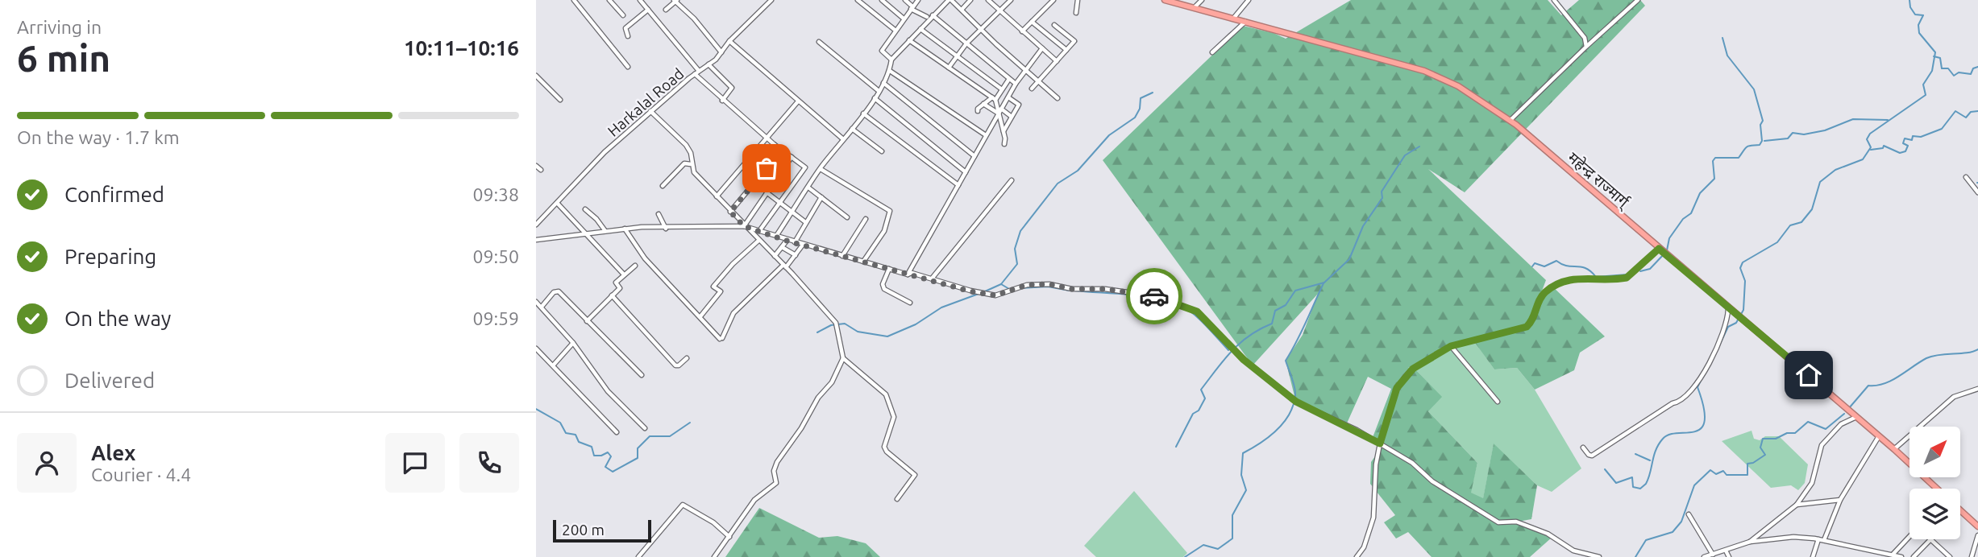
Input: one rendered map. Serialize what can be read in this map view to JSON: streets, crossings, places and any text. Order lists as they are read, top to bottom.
{
  "streets": {
    "highway": ["महेन्द्र राज्मार्ग्"],
    "street": ["Harkalal Road"]
  },
  "scale_bar": "200 m",
  "north": "top right",
  "page": {
    "heading": ["6 min", "Arriving in", "10:11–10:16"],
    "panel": ["Alex", "Courier · 4.4"],
    "bar": "On the way · 1.7 km",
    "list": [
      ["Confirmed", "09:38"],
      ["Preparing", "09:50"],
      ["On the way", "09:59"],
      "Delivered"
    ],
    "scale": "200 m"
  }
}
